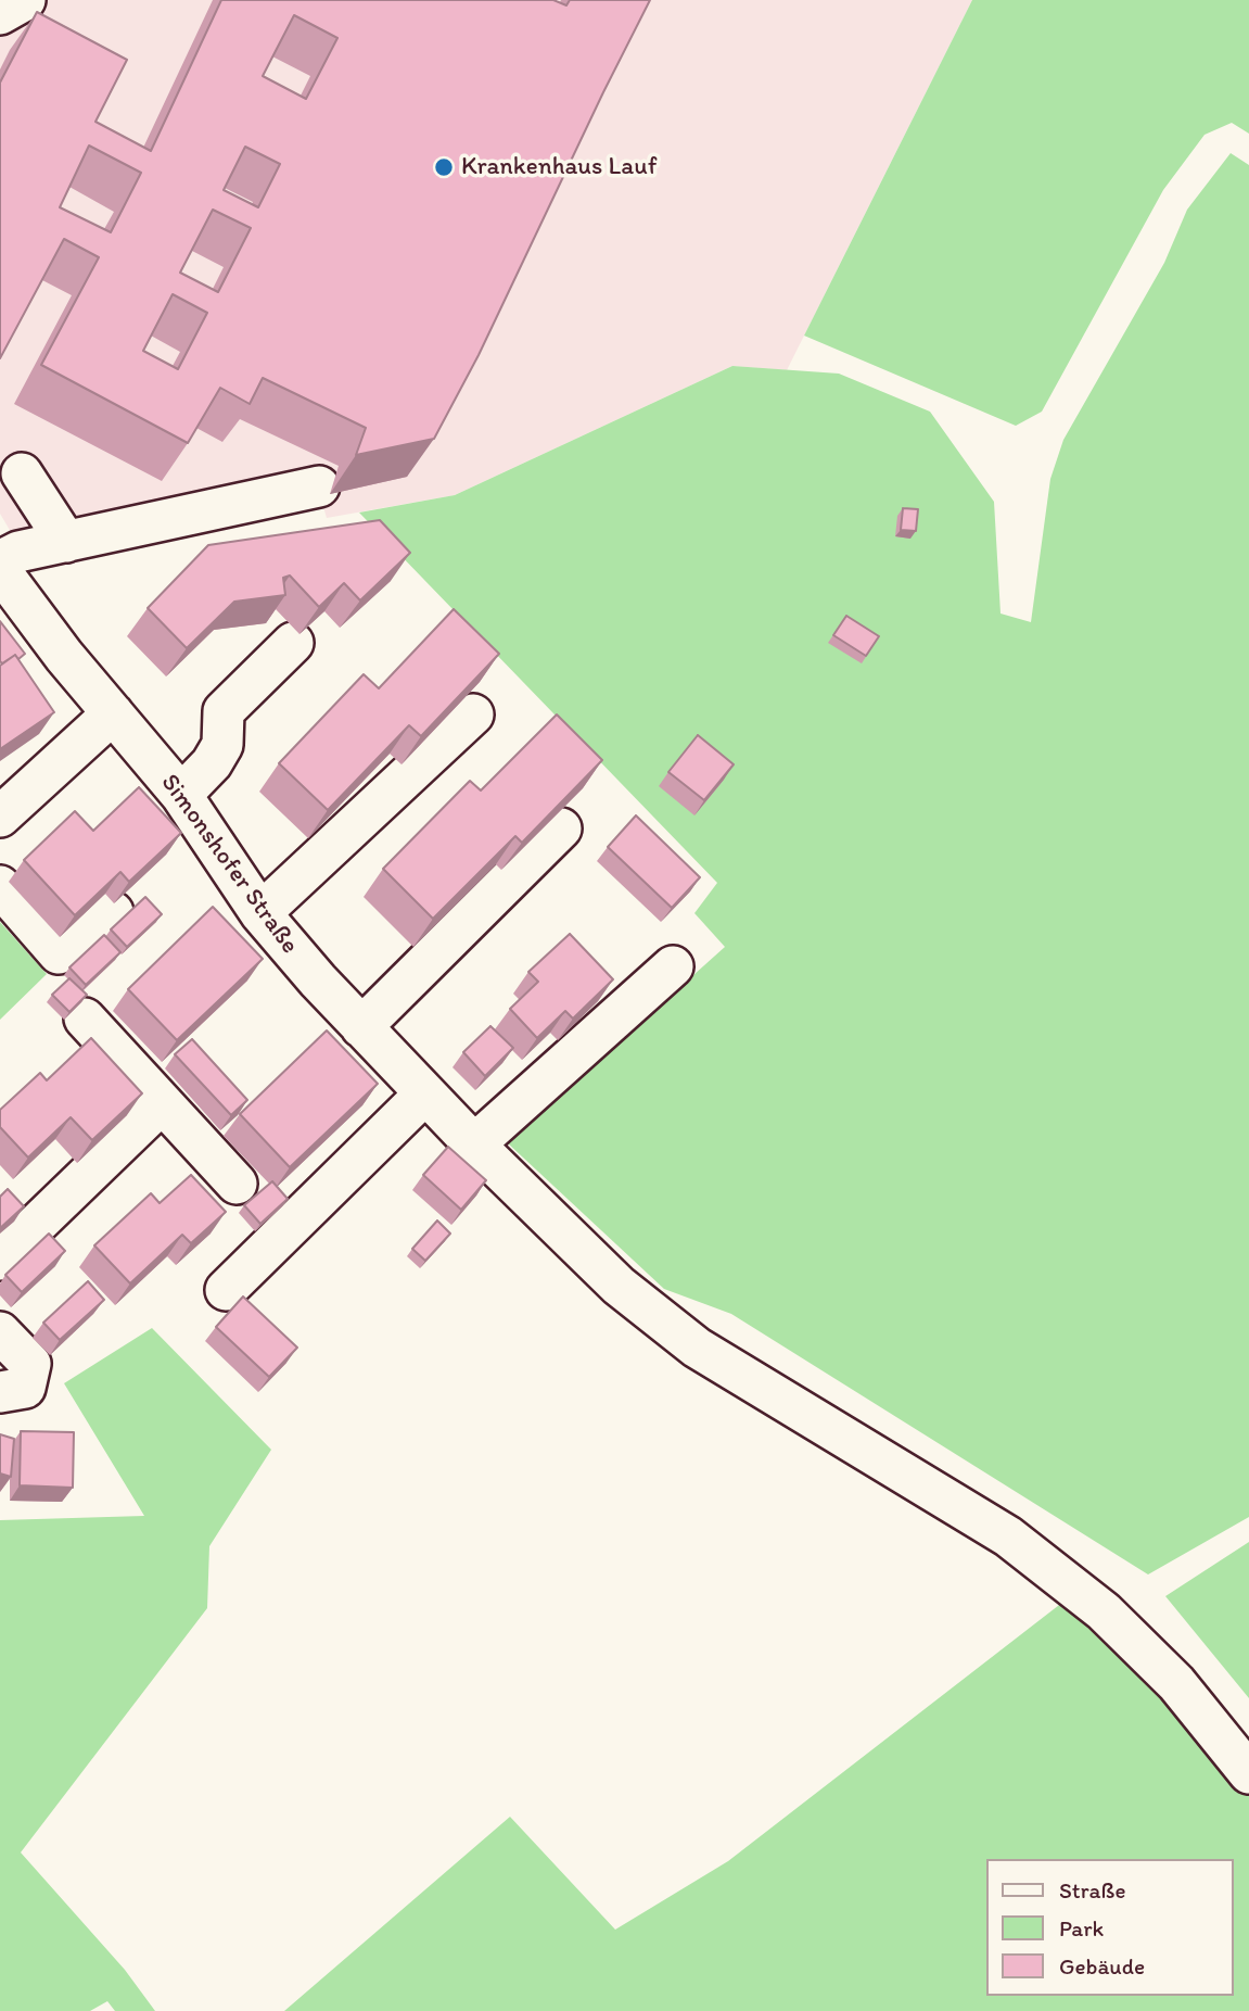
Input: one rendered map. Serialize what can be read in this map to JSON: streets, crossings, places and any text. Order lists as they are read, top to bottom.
{
  "streets": {
    "street": ["Simonshofer Straße"]
  },
  "places": ["Krankenhaus Lauf"],
  "legend": ["Straße", "Park", "Gebäude"]
}
